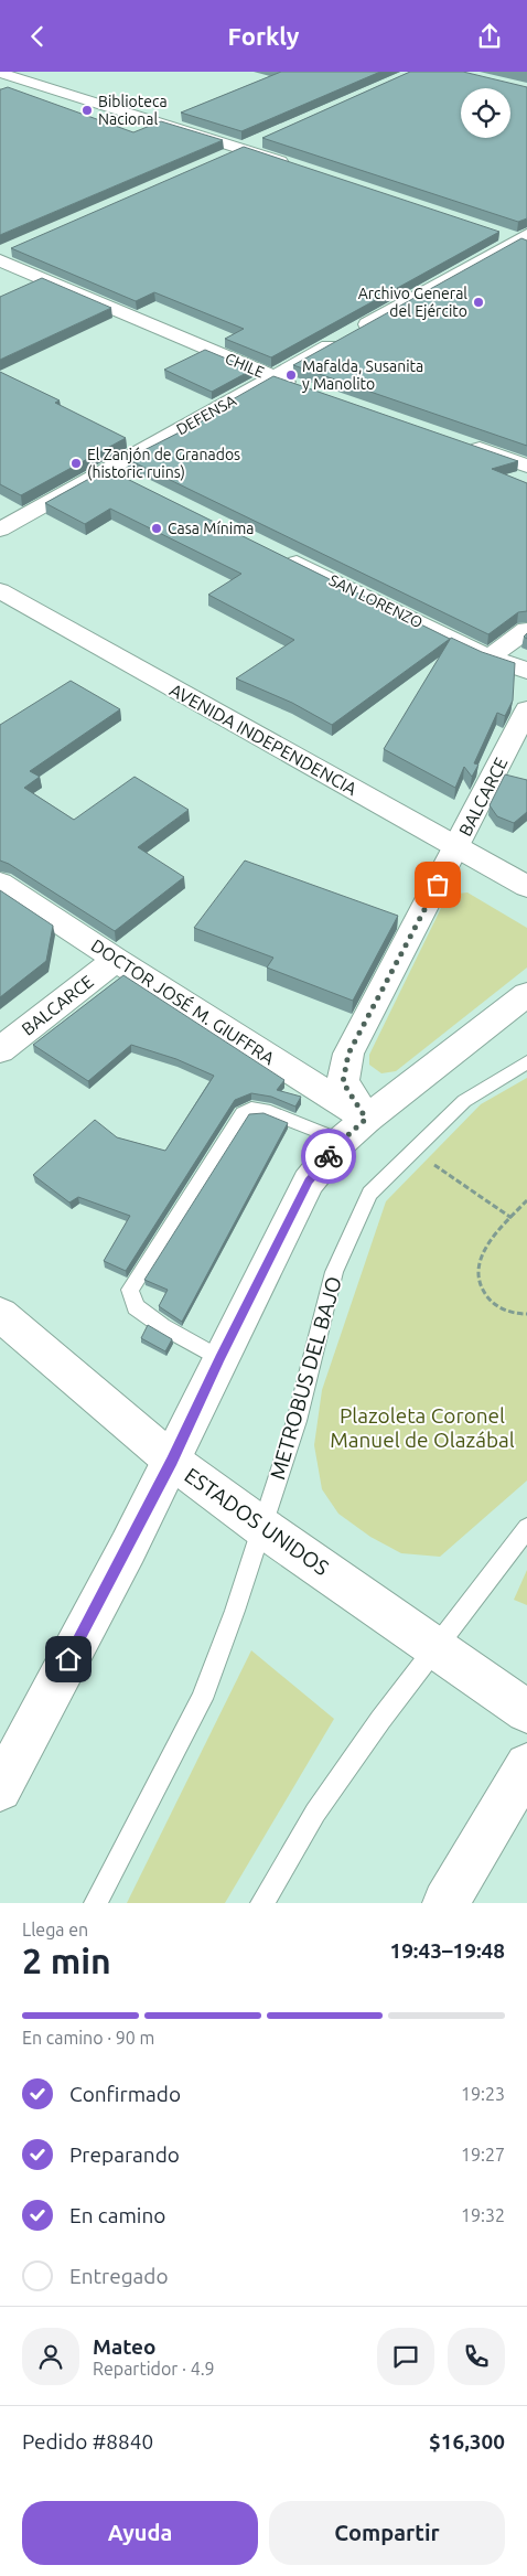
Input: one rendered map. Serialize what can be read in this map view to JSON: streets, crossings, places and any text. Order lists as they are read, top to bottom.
{
  "streets": {
    "street": [
      "CHILE",
      "DEFENSA",
      "SAN LORENZO",
      "AVENIDA INDEPENDENCIA",
      "BALCARCE",
      "DOCTOR JOSÉ M. GIUFFRA",
      "ESTADOS UNIDOS"
    ],
    "lane": ["METROBUS DEL BAJO"]
  },
  "crossings": [
    ["CHILE", "DEFENSA"],
    ["AVENIDA INDEPENDENCIA", "BALCARCE"],
    ["BALCARCE", "DOCTOR JOSÉ M. GIUFFRA"],
    ["METROBUS DEL BAJO", "ESTADOS UNIDOS"]
  ],
  "parks": ["Plazoleta Coronel Manuel de Olazábal"],
  "places": [
    "Biblioteca Nacional",
    "Archivo General del Ejército",
    "Mafalda, Susanita y Manolito",
    "El Zanjón de Granados (historic ruins)",
    "Casa Mínima"
  ],
  "page": {
    "header": "Forkly",
    "heading": ["2 min", "Llega en", "19:43–19:48"],
    "panel": [
      "Mateo",
      "Repartidor · 4.9",
      "Pedido #8840",
      "$16,300"
    ],
    "bar": "En camino · 90 m",
    "list": [
      ["Confirmado", "19:23"],
      ["Preparando", "19:27"],
      ["En camino", "19:32"],
      "Entregado"
    ],
    "buttons": ["Ayuda", "Compartir"]
  }
}
